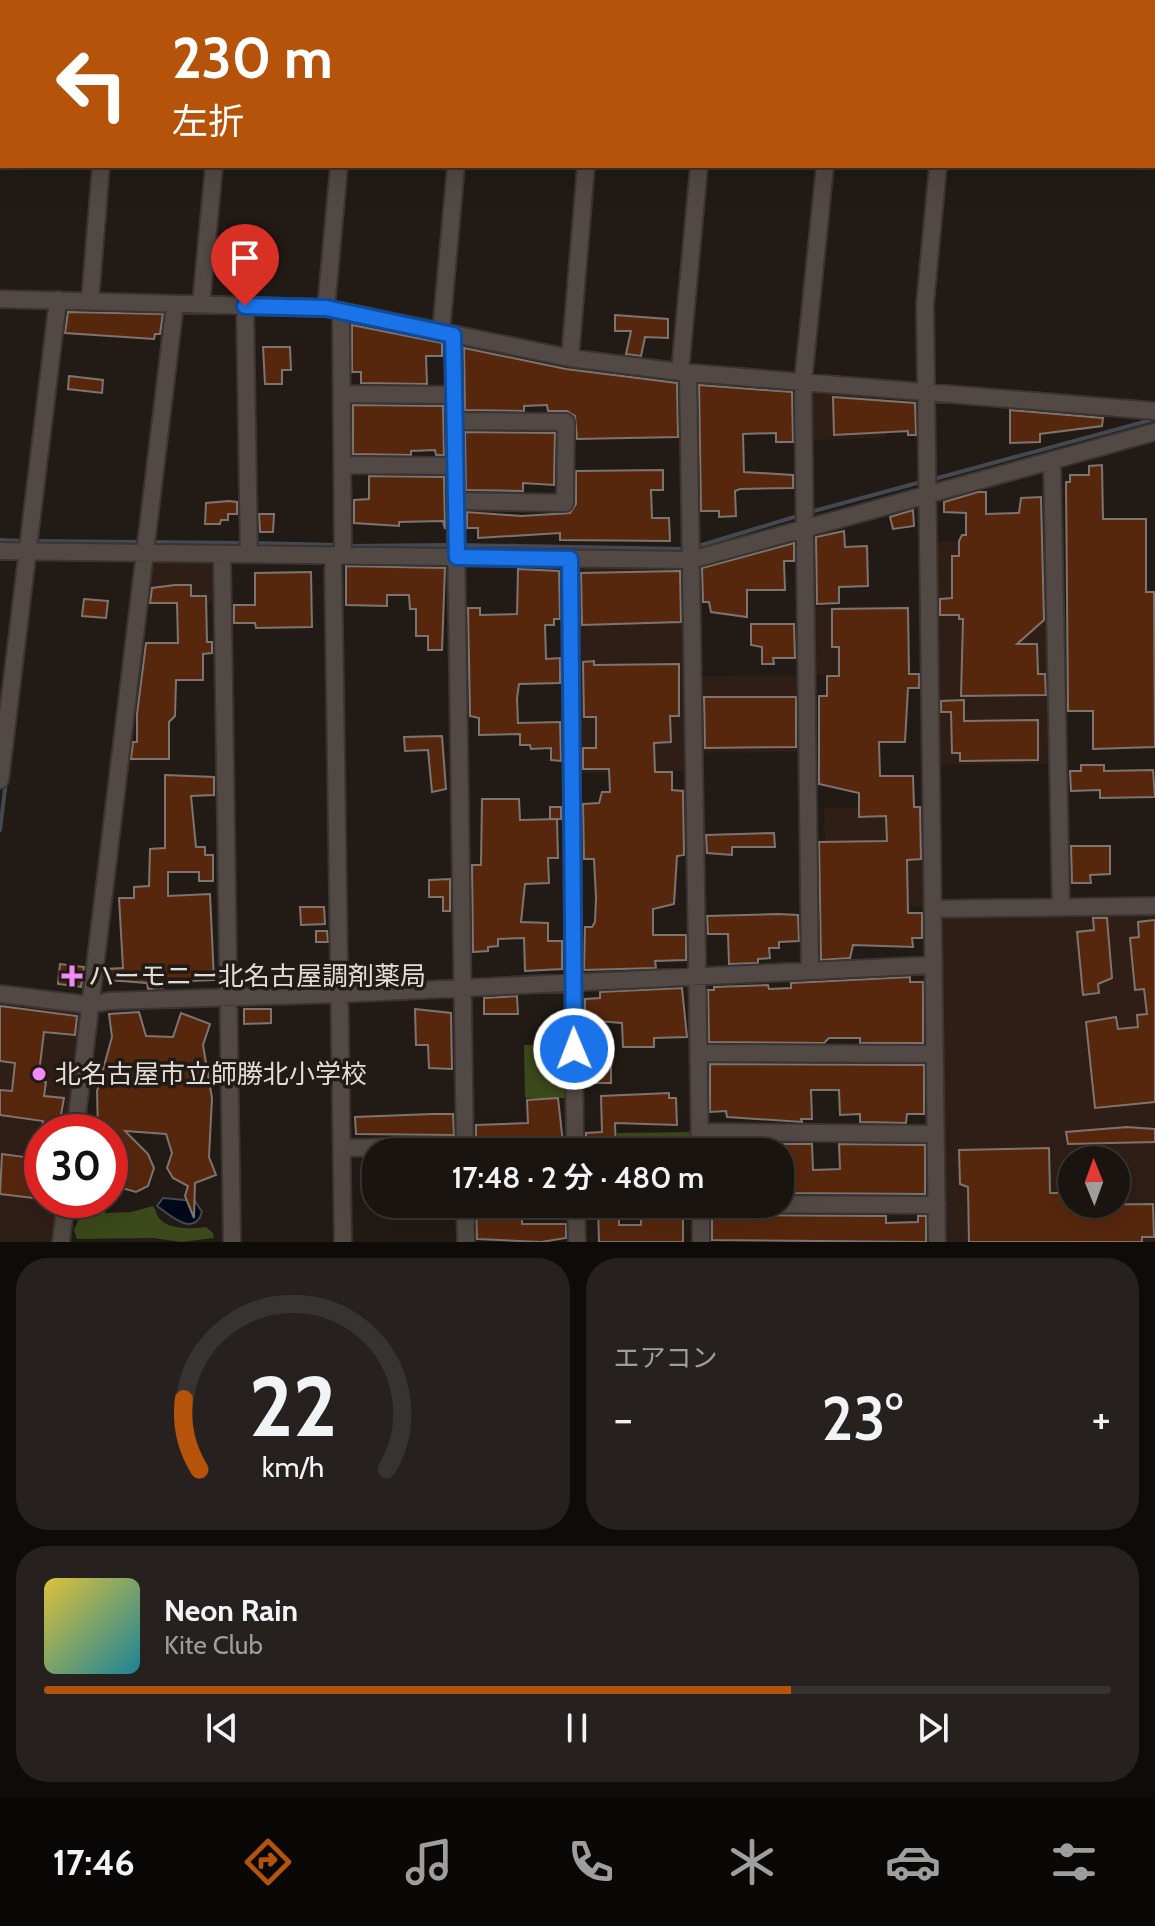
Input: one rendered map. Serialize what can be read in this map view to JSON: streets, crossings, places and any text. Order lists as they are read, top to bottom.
{
  "places": {
    "health": ["ハーモニー北名古屋調剤薬局"],
    "other": ["北名古屋市立師勝北小学校"]
  },
  "north": "top",
  "page": {
    "turn": ["230 m", "左折"],
    "limit": "30",
    "trip": "17:48 · 2 分 · 480 m",
    "tile": "エアコン",
    "heat": ["−", "23°", "+"],
    "song": ["Neon Rain", "Kite Club"],
    "tabs": "17:46",
    "gauge": ["22", "km/h"]
  }
}
